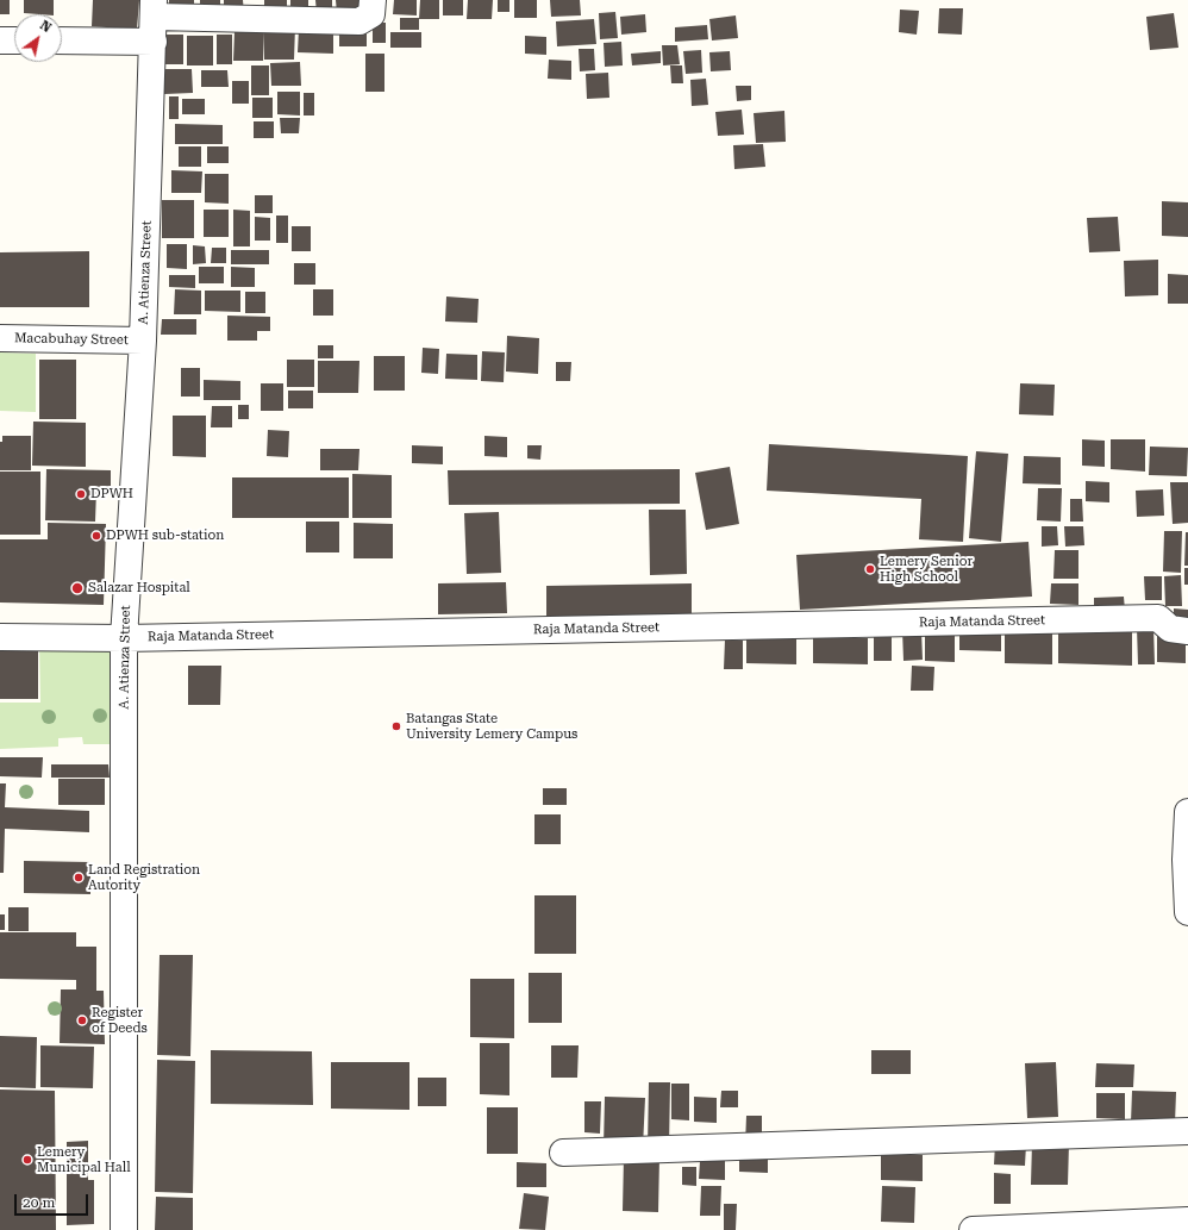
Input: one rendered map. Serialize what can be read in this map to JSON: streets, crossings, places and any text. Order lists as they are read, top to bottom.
{
  "streets": {
    "street": ["A. Atienza Street", "Macabuhay Street", "Raja Matanda Street"]
  },
  "crossings": [
    ["A. Atienza Street", "Macabuhay Street"],
    ["A. Atienza Street", "Raja Matanda Street"]
  ],
  "places": [
    "DPWH",
    "DPWH sub-station",
    "Lemery Senior High School",
    "Salazar Hospital",
    "Batangas State University Lemery Campus",
    "Land Registration Autority",
    "Register of Deeds",
    "Lemery Municipal Hall"
  ],
  "scale_bar": "20 m",
  "north": "top right"
}
